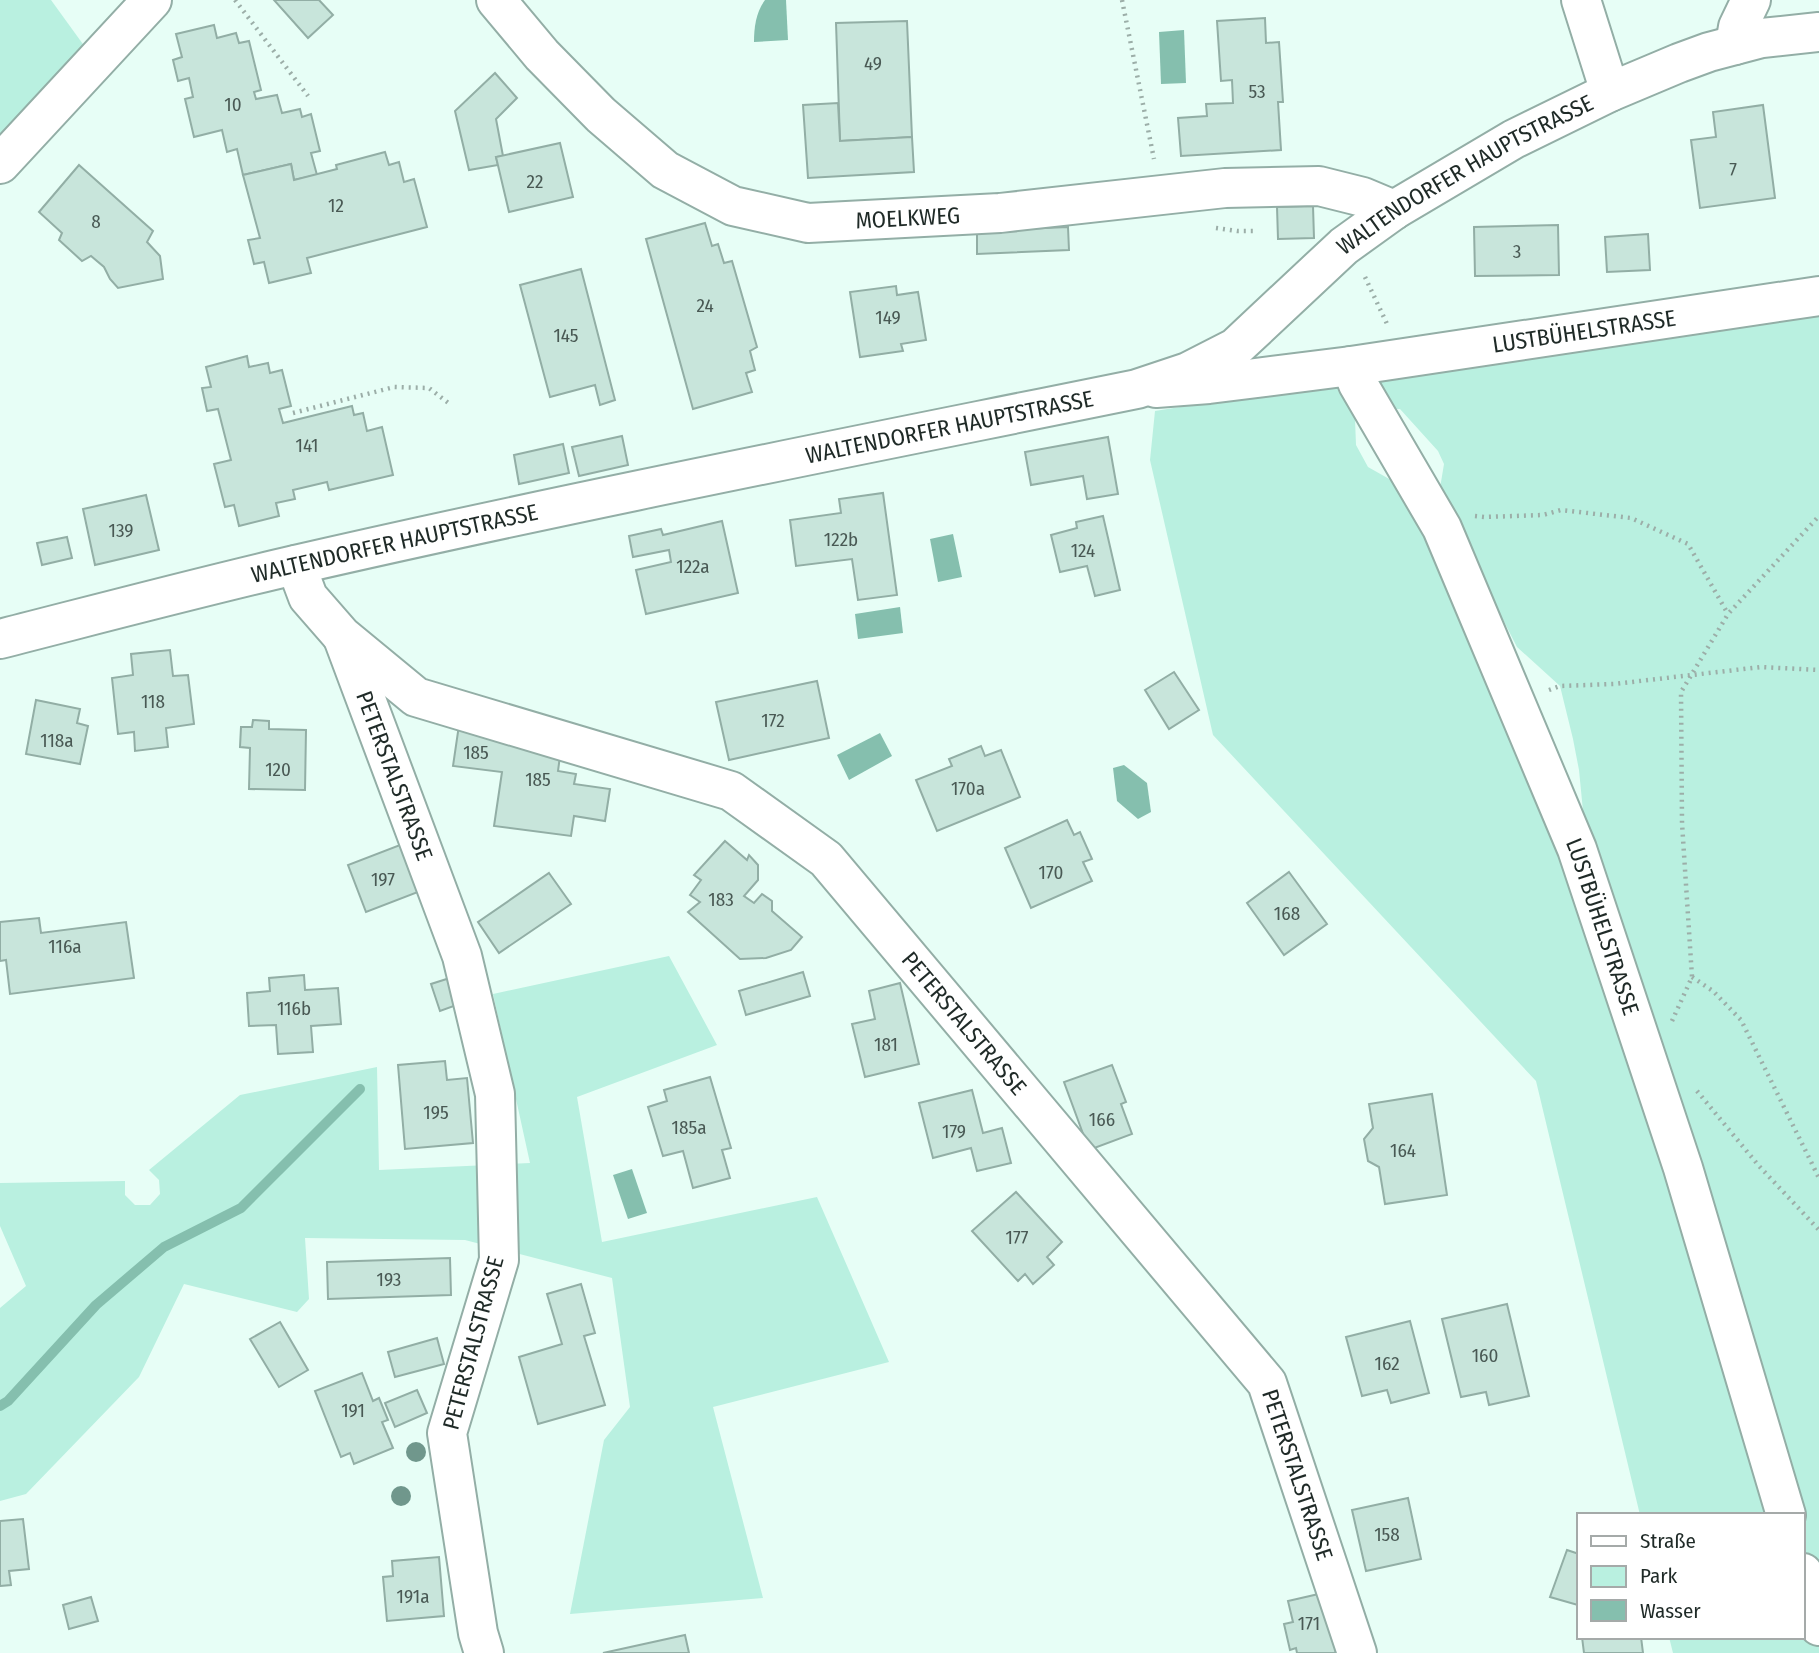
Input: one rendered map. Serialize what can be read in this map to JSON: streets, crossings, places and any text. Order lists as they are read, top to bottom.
{
  "streets": {
    "street": [
      "WALTENDORFER HAUPTSTRASSE",
      "MOELKWEG",
      "LUSTBÜHELSTRASSE",
      "PETERSTALSTRASSE"
    ]
  },
  "crossings": [
    ["WALTENDORFER HAUPTSTRASSE", "MOELKWEG"],
    ["WALTENDORFER HAUPTSTRASSE", "LUSTBÜHELSTRASSE"],
    ["WALTENDORFER HAUPTSTRASSE", "PETERSTALSTRASSE"]
  ],
  "house_numbers": [
    "49",
    "53",
    "10",
    "7",
    "22",
    "12",
    "8",
    "3",
    "24",
    "149",
    "145",
    "141",
    "139",
    "122b",
    "124",
    "122a",
    "118",
    "172",
    "118a",
    "185",
    "120",
    "185",
    "170a",
    "170",
    "197",
    "183",
    "168",
    "116a",
    "116b",
    "181",
    "195",
    "166",
    "185a",
    "179",
    "164",
    "177",
    "193",
    "160",
    "162",
    "191",
    "158",
    "191a",
    "171"
  ],
  "legend": ["Straße", "Park", "Wasser"]
}
